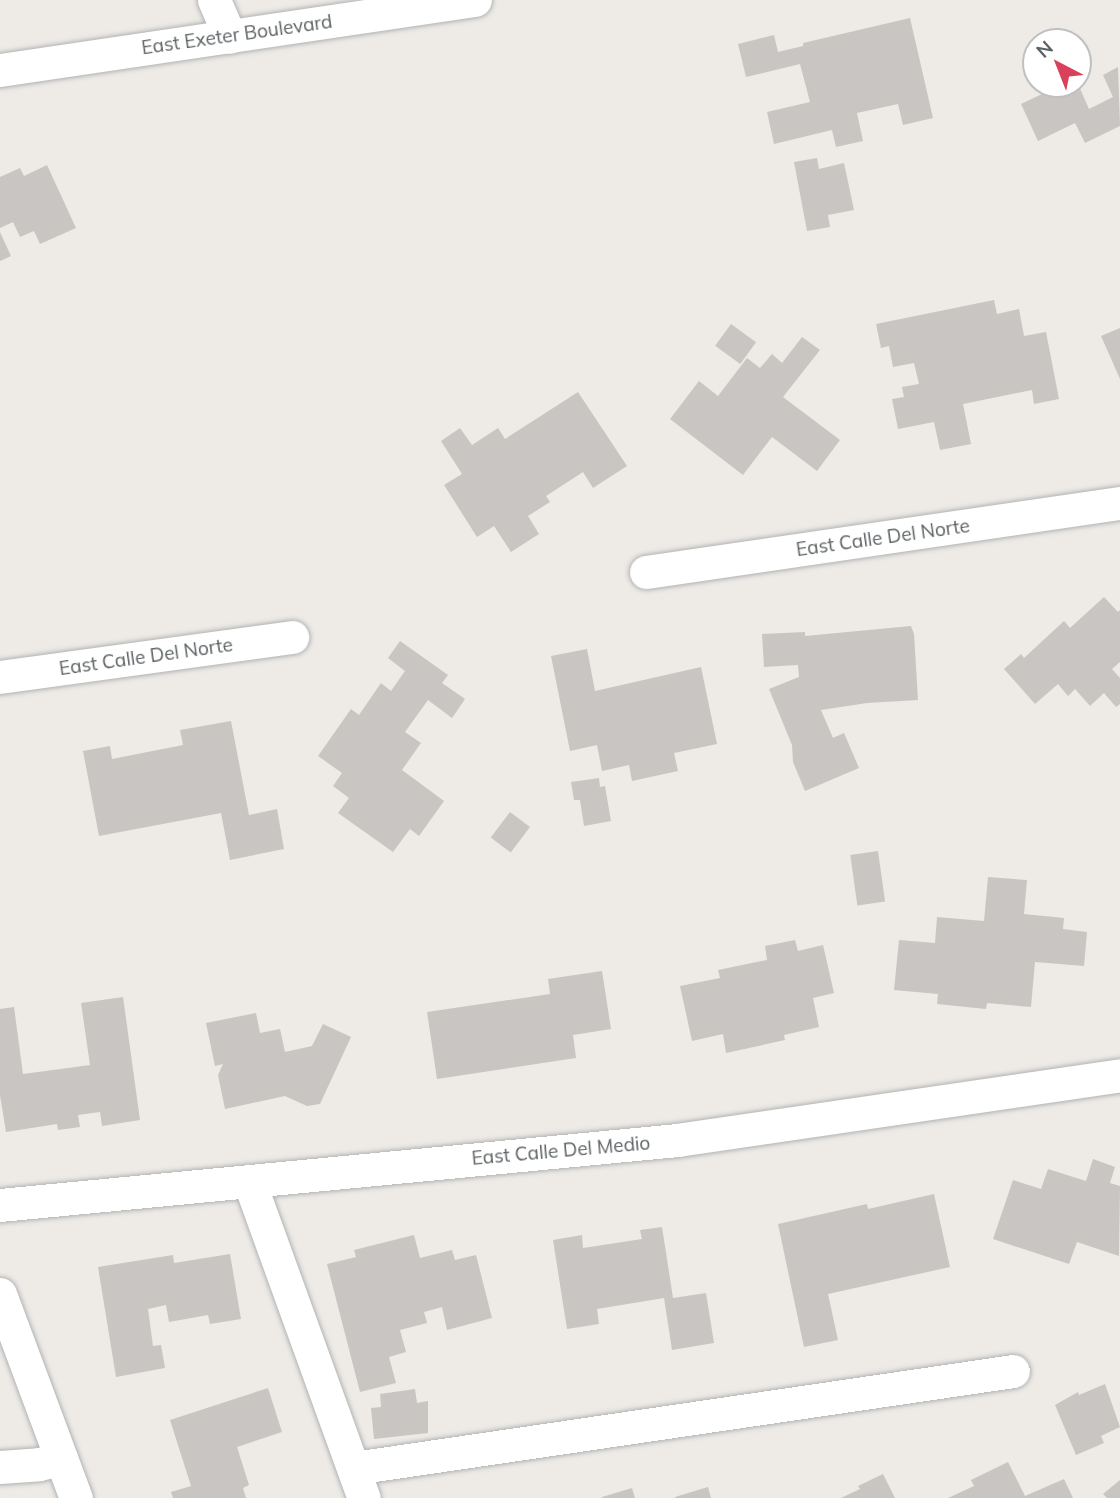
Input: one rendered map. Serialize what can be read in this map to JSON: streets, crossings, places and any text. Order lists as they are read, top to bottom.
{
  "streets": {
    "street": ["East Exeter Boulevard", "East Calle Del Norte", "East Calle Del Medio"]
  },
  "north": "top left"
}
